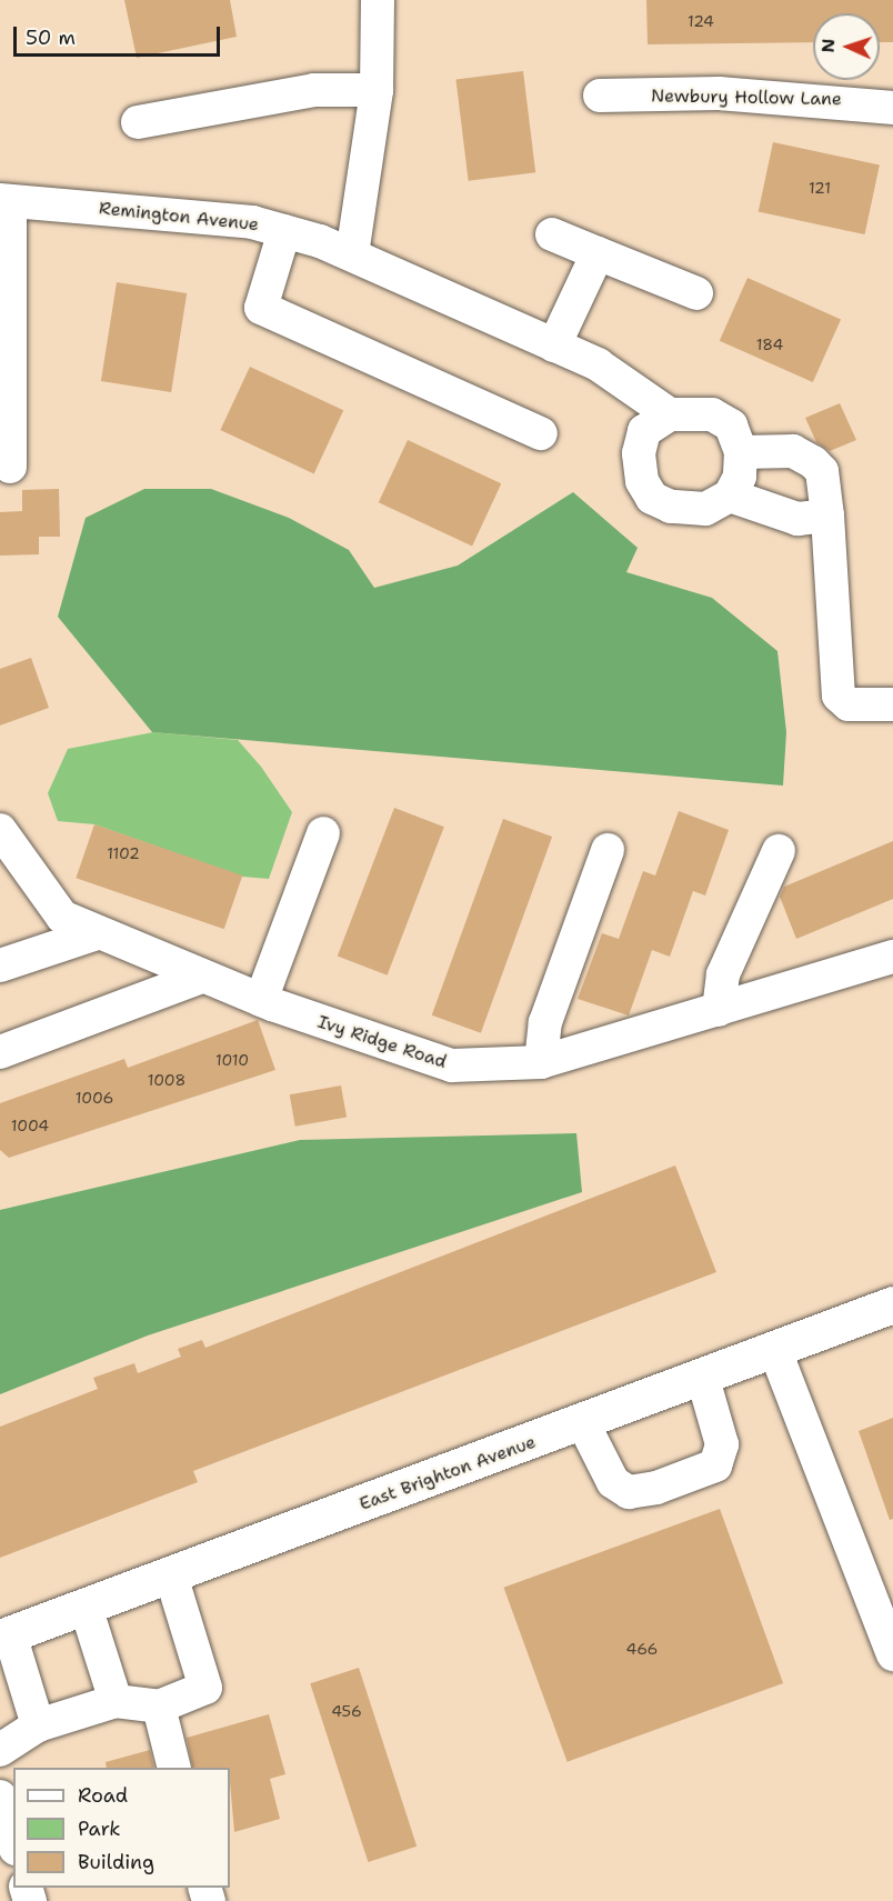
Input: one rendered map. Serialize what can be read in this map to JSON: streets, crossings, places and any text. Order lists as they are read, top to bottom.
{
  "streets": {
    "main road": ["East Brighton Avenue"],
    "street": ["Newbury Hollow Lane", "Remington Avenue", "Ivy Ridge Road"]
  },
  "house_numbers": [
    "124",
    "121",
    "184",
    "1102",
    "1010",
    "1008",
    "1006",
    "1004",
    "466",
    "456"
  ],
  "legend": ["Road", "Park", "Building"],
  "scale_bar": "50 m",
  "north": "left"
}
